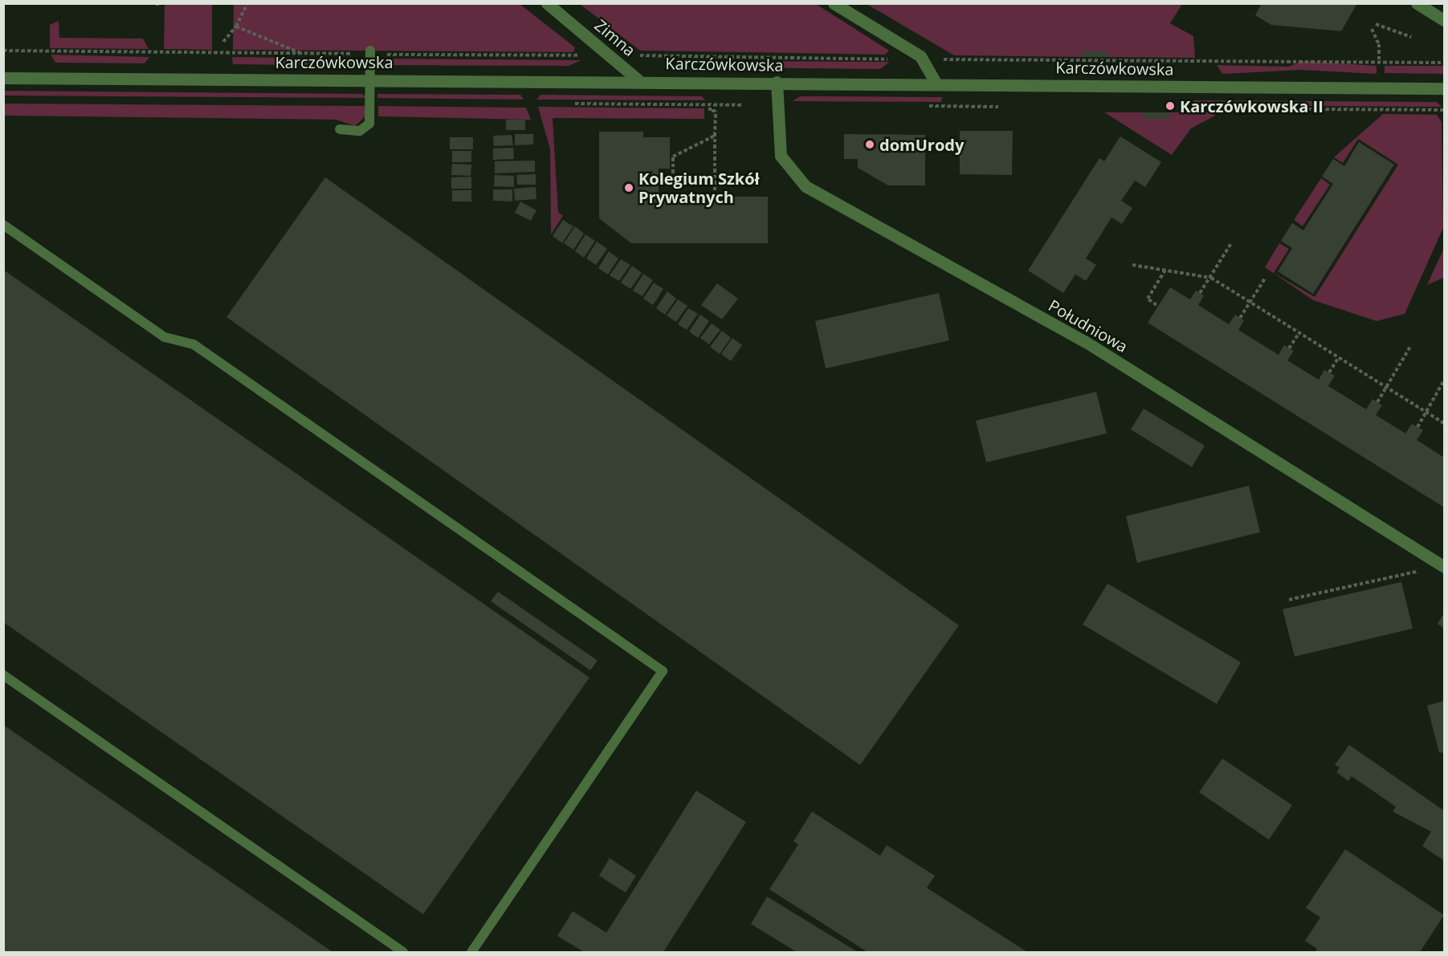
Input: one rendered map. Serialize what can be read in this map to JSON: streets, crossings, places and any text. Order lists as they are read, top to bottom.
{
  "streets": {
    "street": ["Zimna", "Karczówkowska", "Południowa"]
  },
  "crossings": [
    ["Zimna", "Karczówkowska"],
    ["Karczówkowska", "Południowa"]
  ],
  "places": ["Karczówkowska II", "domUrody", "Kolegium Szkół Prywatnych"]
}
